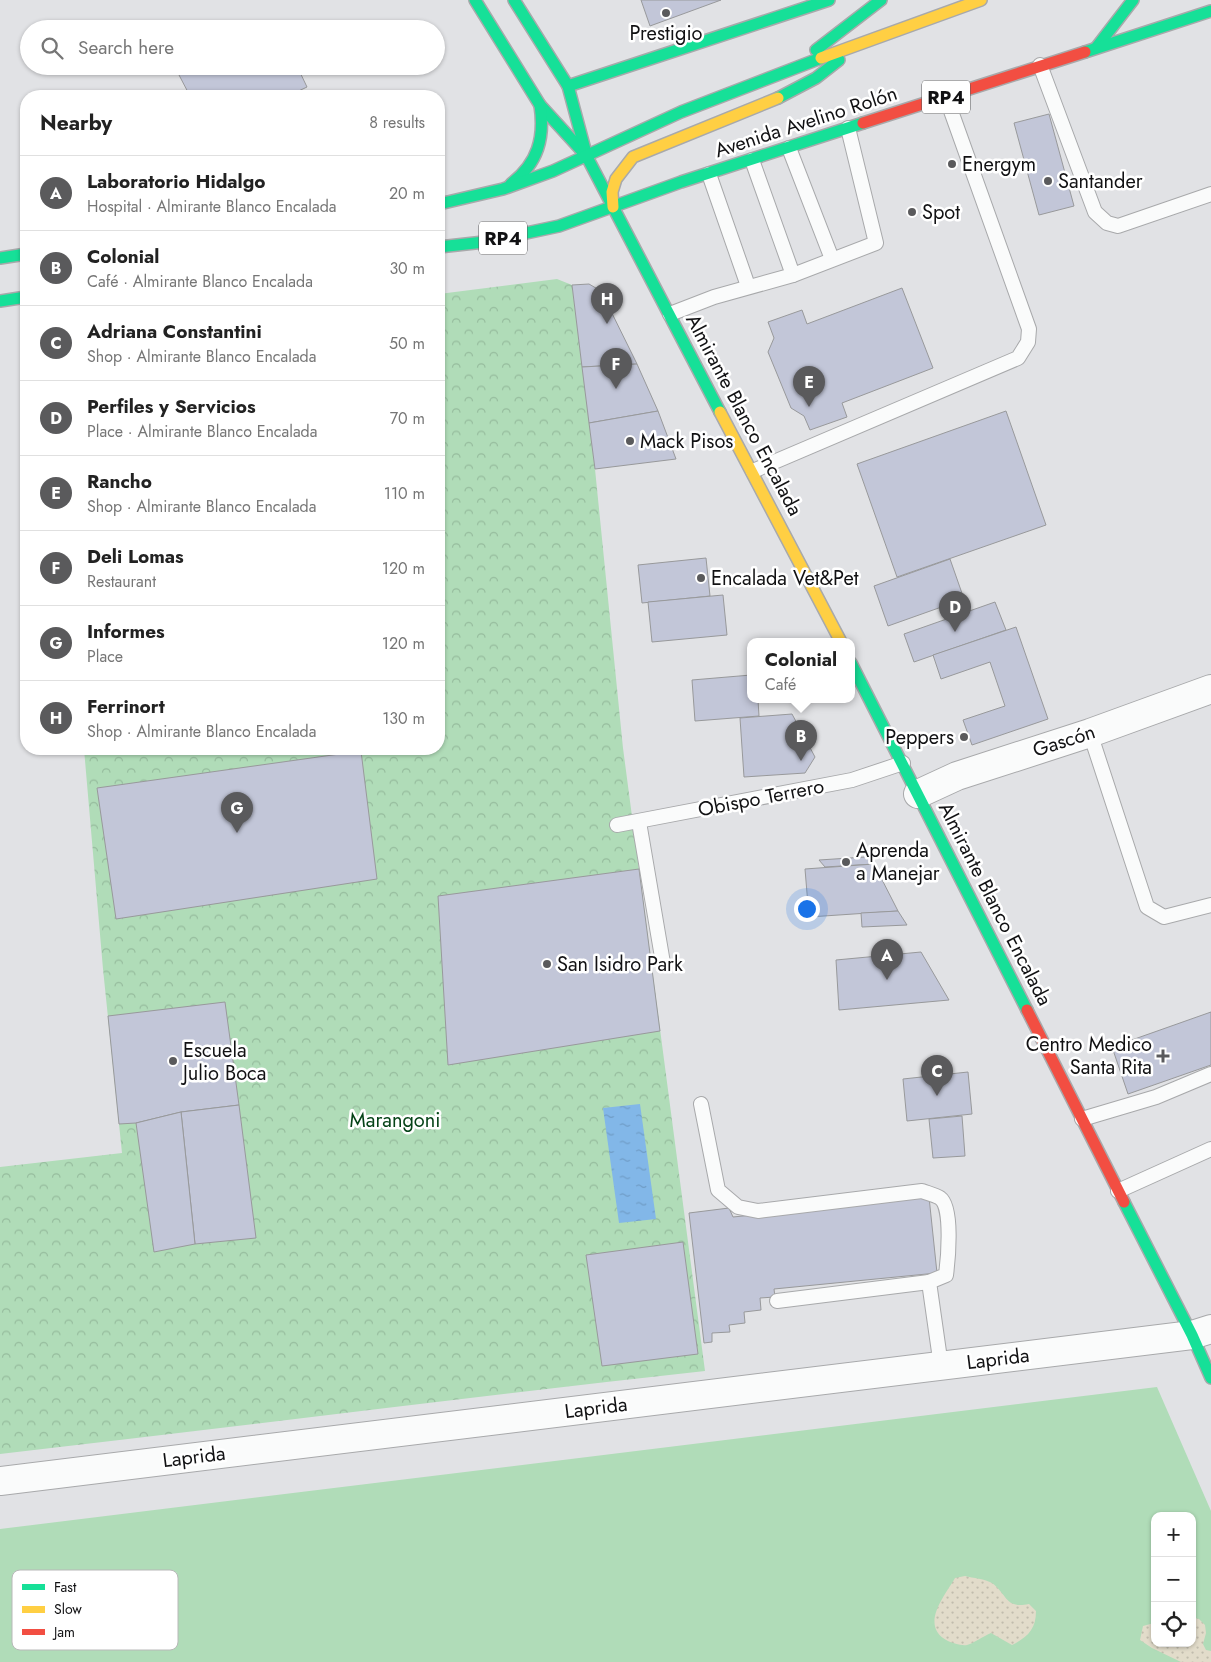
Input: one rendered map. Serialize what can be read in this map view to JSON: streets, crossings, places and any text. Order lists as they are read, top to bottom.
{
  "streets": {
    "main road": ["RP4", "Avenida Avelino Rolón", "Almirante Blanco Encalada"],
    "street": ["Gascón", "Laprida"],
    "lane": ["Obispo Terrero"]
  },
  "crossings": [
    ["RP4", "Avenida Avelino Rolón"],
    ["RP4", "Almirante Blanco Encalada"],
    ["Avenida Avelino Rolón", "Almirante Blanco Encalada"],
    ["Almirante Blanco Encalada", "Gascón"],
    ["Almirante Blanco Encalada", "Obispo Terrero"],
    ["Almirante Blanco Encalada", "Laprida"]
  ],
  "parks": ["Marangoni"],
  "places": {
    "other": [
      "Prestigio",
      "Energym",
      "Santander",
      "Spot",
      "Mack Pisos",
      "Encalada Vet&Pet",
      "Peppers",
      "Aprenda a Manejar",
      "San Isidro Park",
      "Escuela Julio Boca"
    ],
    "health": ["Centro Medico Santa Rita"]
  },
  "legend": ["Fast", "Slow", "Jam"],
  "page": {
    "search": "Search here",
    "heading": ["Nearby", "8 results"],
    "list": [
      {
        "mark": "A",
        "name": "Laboratorio Hidalgo",
        "note": "Hospital · Almirante Blanco Encalada",
        "value": "20 m"
      },
      {
        "mark": "B",
        "name": "Colonial",
        "note": "Café · Almirante Blanco Encalada",
        "value": "30 m"
      },
      {
        "mark": "C",
        "name": "Adriana Constantini",
        "note": "Shop · Almirante Blanco Encalada",
        "value": "50 m"
      },
      {
        "mark": "D",
        "name": "Perfiles y Servicios",
        "note": "Place · Almirante Blanco Encalada",
        "value": "70 m"
      },
      {
        "mark": "E",
        "name": "Rancho",
        "note": "Shop · Almirante Blanco Encalada",
        "value": "110 m"
      },
      {
        "mark": "F",
        "name": "Deli Lomas",
        "note": "Restaurant",
        "value": "120 m"
      },
      {
        "mark": "G",
        "name": "Informes",
        "note": "Place",
        "value": "120 m"
      },
      {
        "mark": "H",
        "name": "Ferrinort",
        "note": "Shop · Almirante Blanco Encalada",
        "value": "130 m"
      }
    ],
    "pins": [
      "H",
      "F",
      "E",
      "D",
      "B",
      "G",
      "A",
      "C"
    ],
    "popup": ["Colonial", "Café"],
    "map_buttons": ["+", "−"]
  }
}
